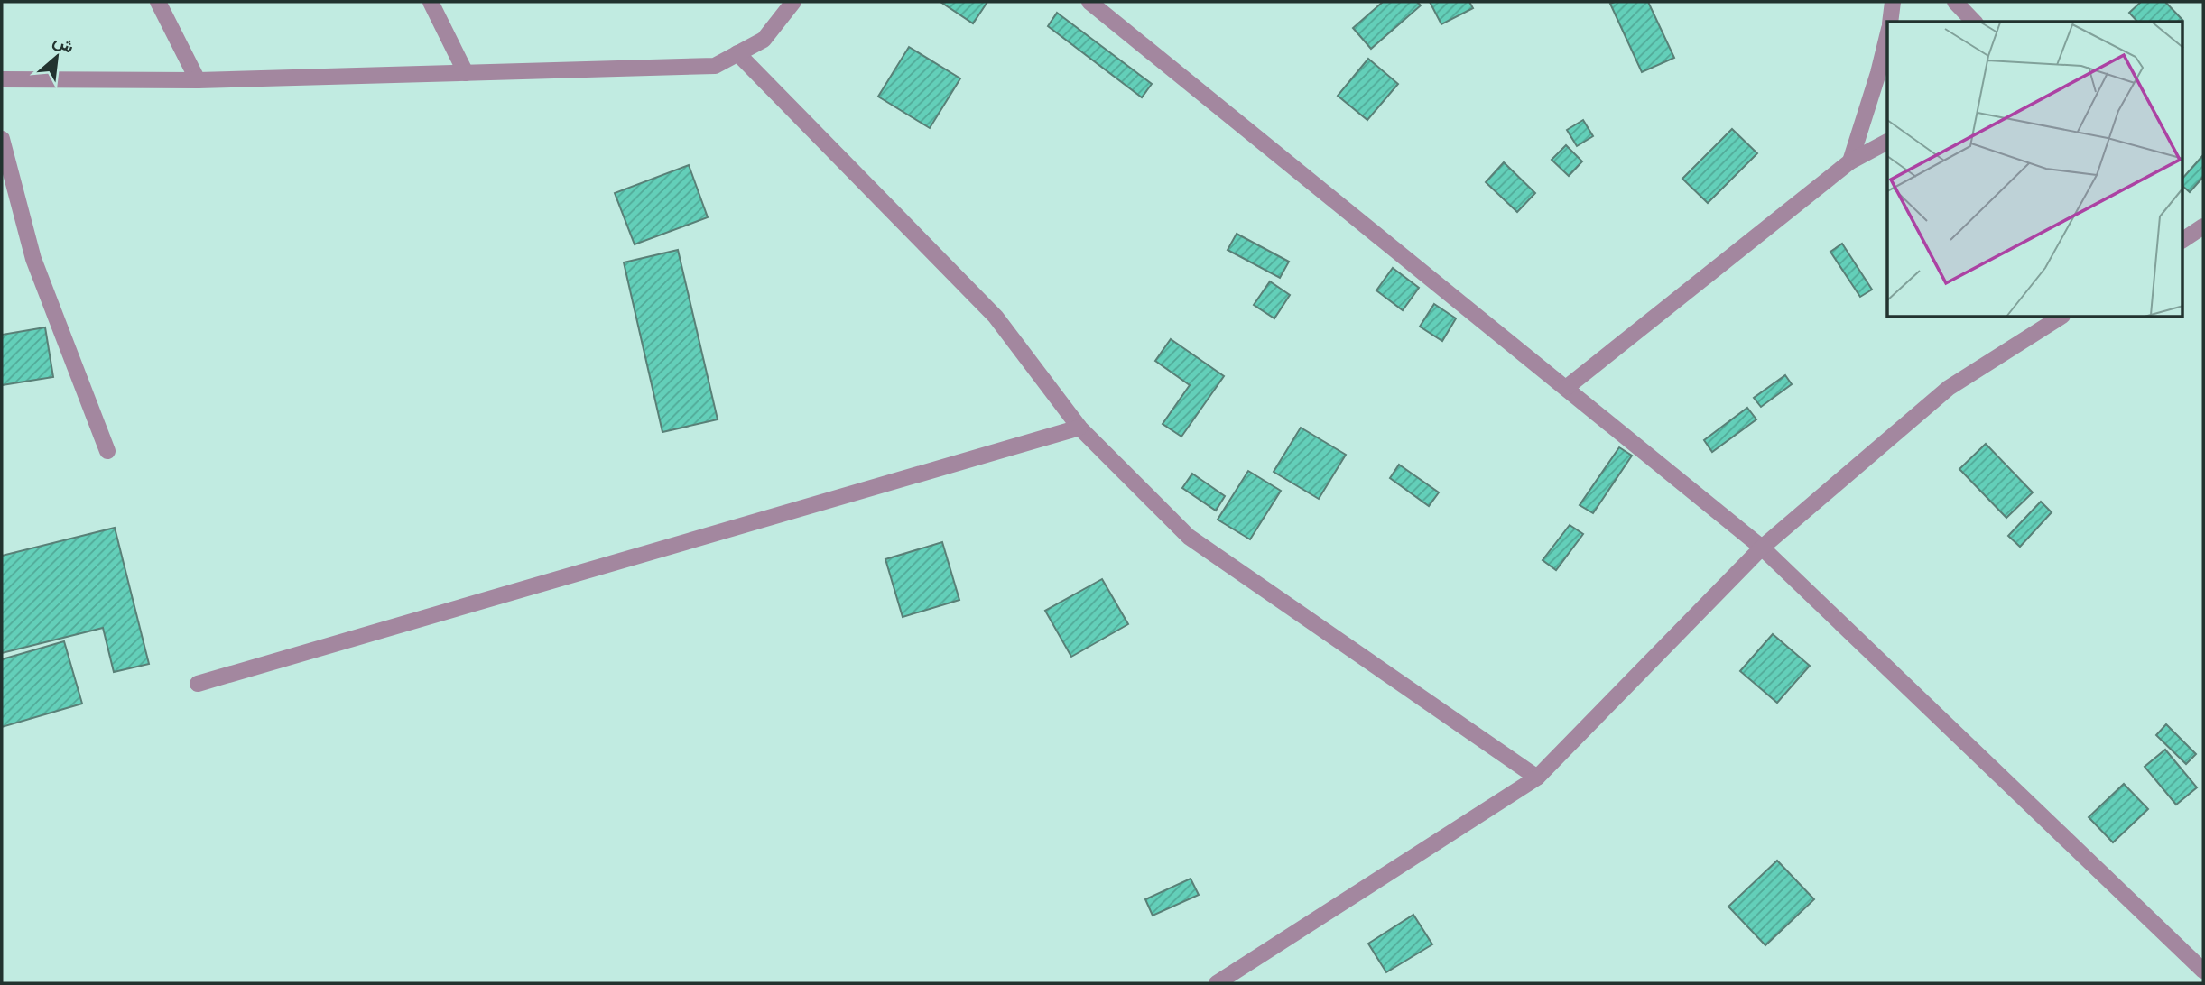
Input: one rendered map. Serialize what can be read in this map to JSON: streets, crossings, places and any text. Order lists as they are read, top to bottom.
{
  "north": "top right"
}
